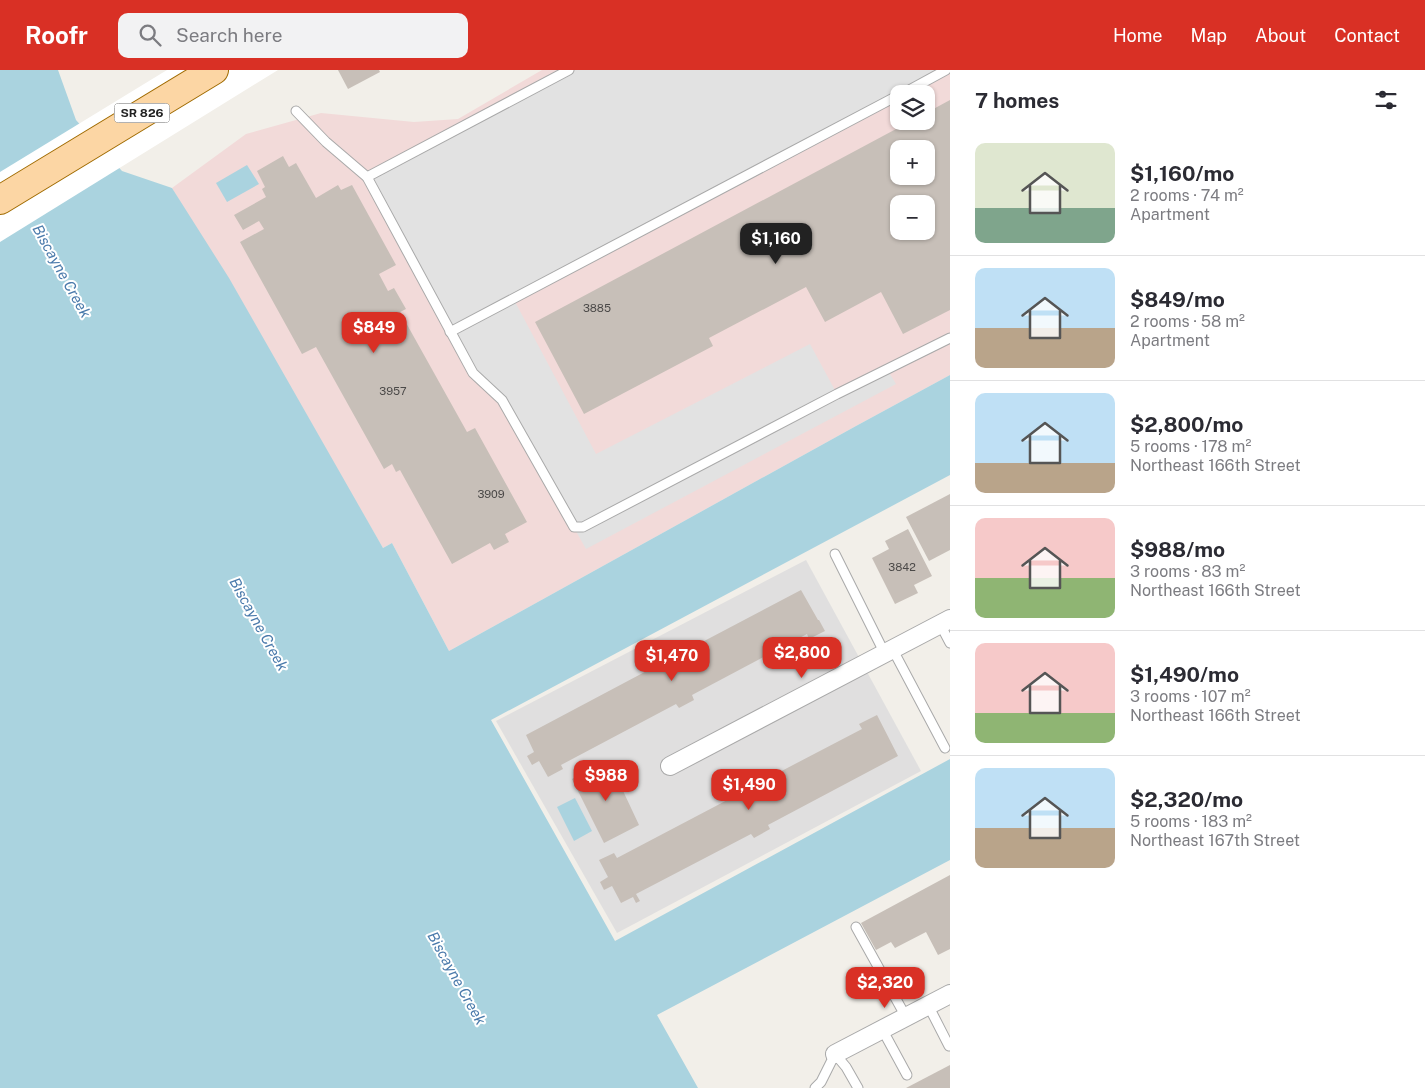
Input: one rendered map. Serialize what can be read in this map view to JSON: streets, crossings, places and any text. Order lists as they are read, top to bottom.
{
  "streets": {
    "main road": ["SR 826"]
  },
  "water": ["Biscayne Creek"],
  "house_numbers": [
    "3885",
    "3957",
    "3909",
    "3842"
  ],
  "page": {
    "header": "Roofr",
    "search": "Search here",
    "nav": [
      "Home",
      "Map",
      "About",
      "Contact"
    ],
    "heading": "7 homes",
    "map_buttons": ["+", "−"],
    "list": [
      {
        "name": "$1,160/mo",
        "note": "2 rooms · 74 m² · Apartment"
      },
      {
        "name": "$849/mo",
        "note": "2 rooms · 58 m² · Apartment"
      },
      {
        "name": "$2,800/mo",
        "note": "5 rooms · 178 m² · Northeast 166th Street"
      },
      {
        "name": "$988/mo",
        "note": "3 rooms · 83 m² · Northeast 166th Street"
      },
      {
        "name": "$1,490/mo",
        "note": "3 rooms · 107 m² · Northeast 166th Street"
      },
      {
        "name": "$2,320/mo",
        "note": "5 rooms · 183 m² · Northeast 167th Street"
      }
    ],
    "price": [
      "$1,160",
      "$849",
      "$2,800",
      "$1,470",
      "$988",
      "$1,490",
      "$2,320"
    ]
  }
}
